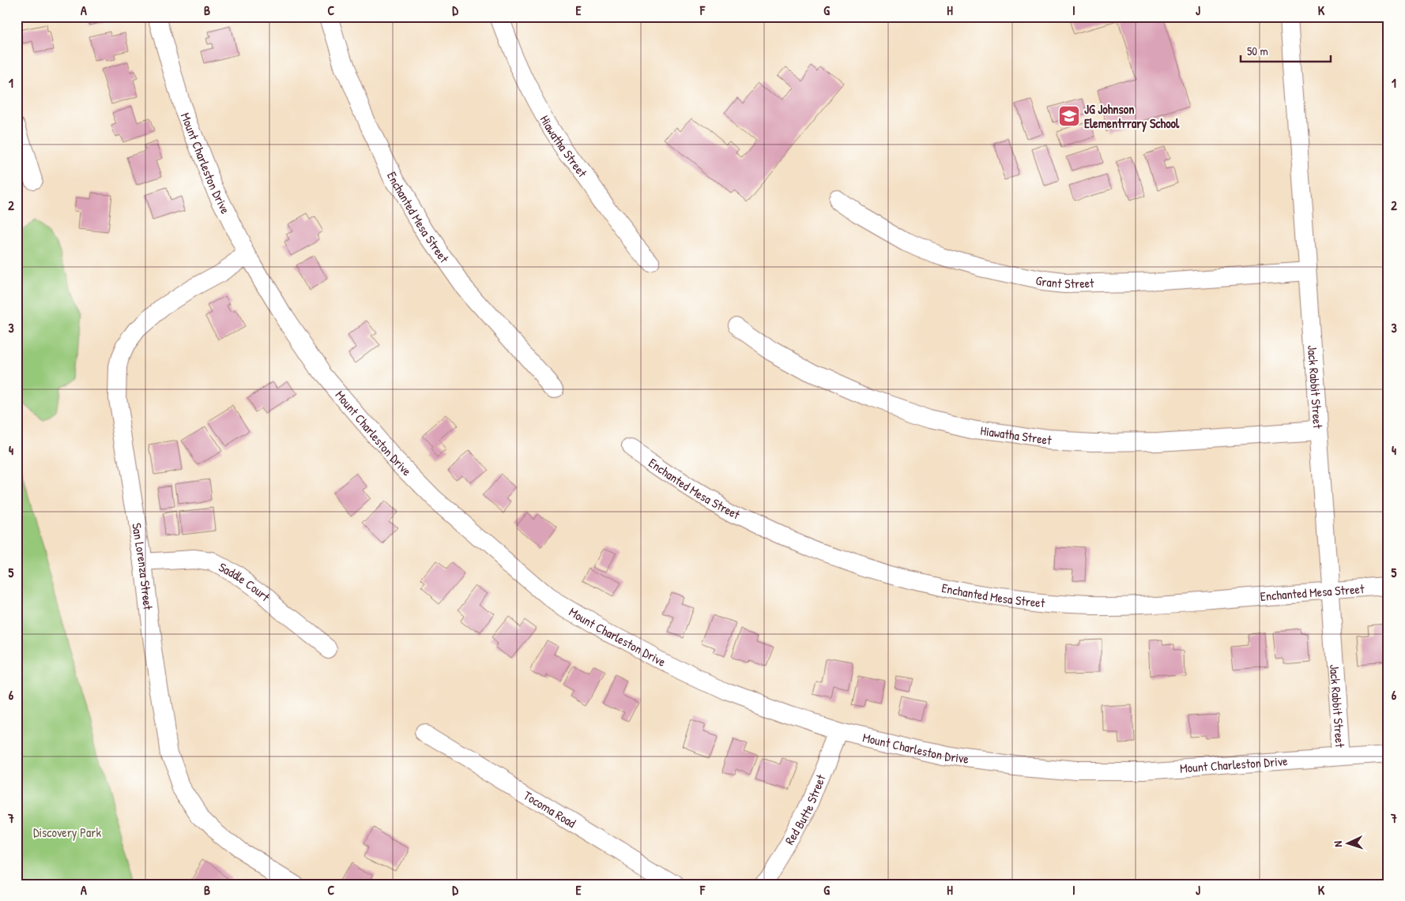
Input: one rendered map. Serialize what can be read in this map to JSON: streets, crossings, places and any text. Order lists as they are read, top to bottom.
{
  "streets": {
    "street": [
      "Hiawatha Street",
      "Mount Charleston Drive",
      "Enchanted Mesa Street",
      "Grant Street",
      "Jack Rabbit Street",
      "San Lorenza Street",
      "Saddle Court",
      "Tocoma Road",
      "Red Butte Street"
    ]
  },
  "crossings": [
    ["Hiawatha Street", "Jack Rabbit Street"],
    ["Mount Charleston Drive", "Jack Rabbit Street"],
    ["Mount Charleston Drive", "San Lorenza Street"],
    ["Mount Charleston Drive", "Red Butte Street"],
    ["Enchanted Mesa Street", "Jack Rabbit Street"],
    ["Grant Street", "Jack Rabbit Street"],
    ["San Lorenza Street", "Saddle Court"]
  ],
  "parks": ["Discovery Park"],
  "places": {
    "school or university": ["JG Johnson Elementrrary School"]
  },
  "scale_bar": "50 m",
  "north": "left",
  "grid": {
    "columns": [
      "A",
      "B",
      "C",
      "D",
      "E",
      "F",
      "G",
      "H",
      "I",
      "J",
      "K"
    ],
    "rows": [
      "1",
      "2",
      "3",
      "4",
      "5",
      "6",
      "7"
    ]
  }
}
